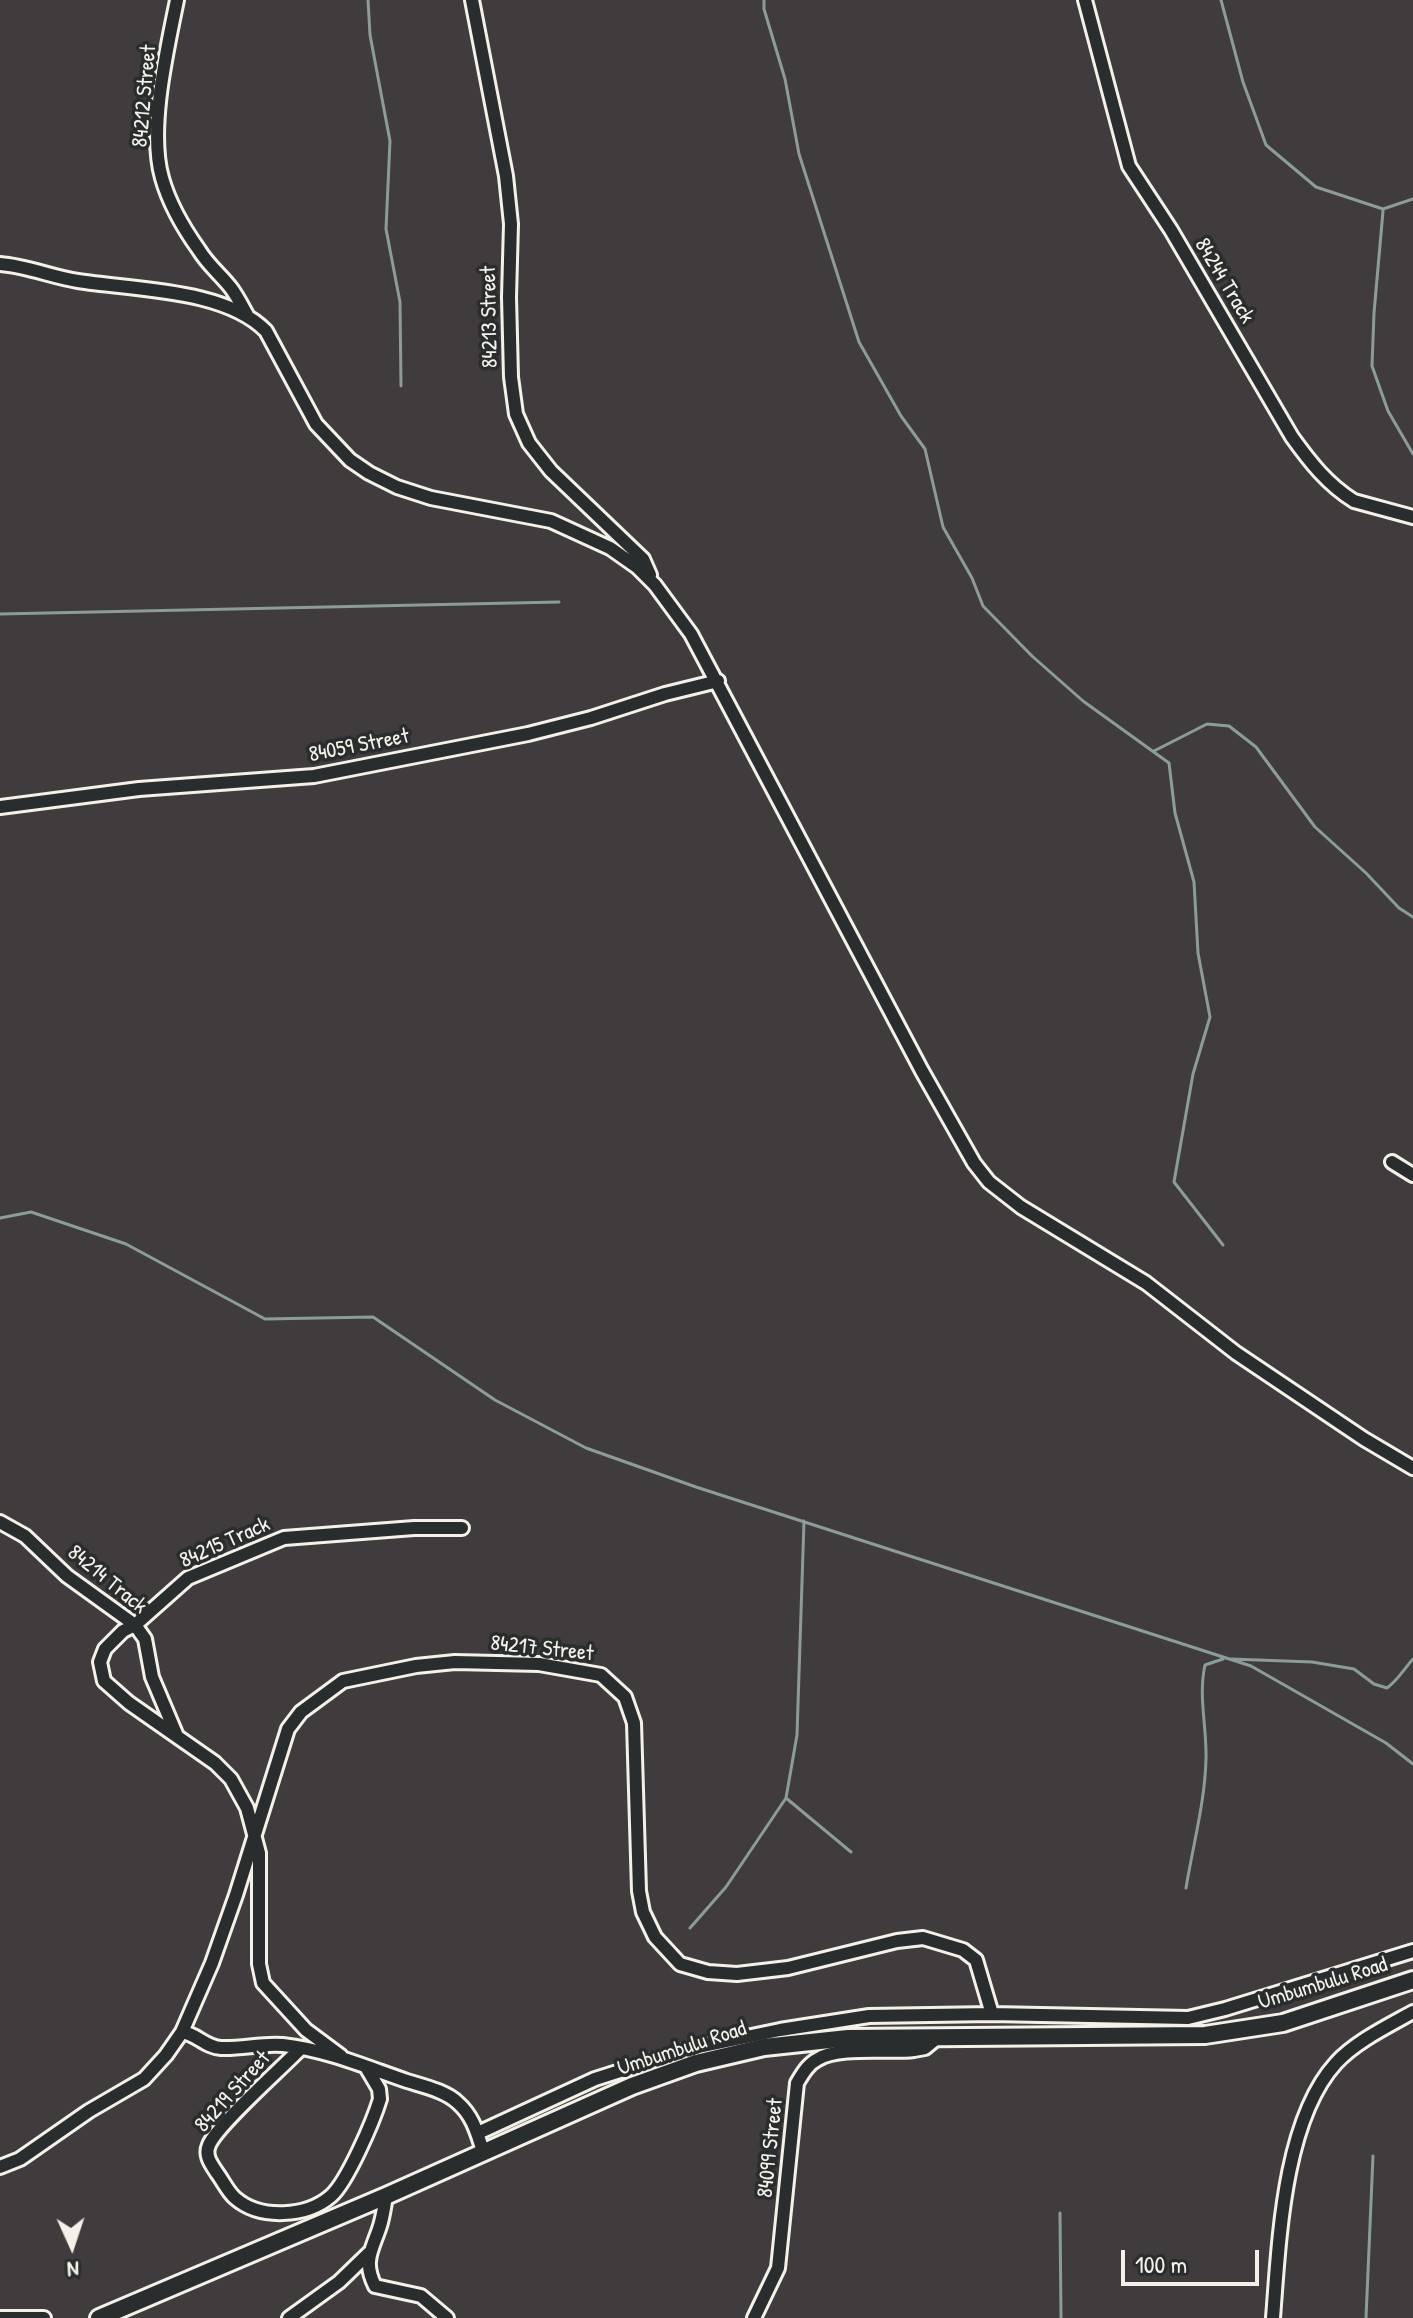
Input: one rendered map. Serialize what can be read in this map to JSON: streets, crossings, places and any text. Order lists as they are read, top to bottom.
{
  "streets": {
    "main road": ["Umbumbulu Road"],
    "street": [
      "84212 Street",
      "84244 Track",
      "84213 Street",
      "84059 Street",
      "84215 Track",
      "84214 Track",
      "84217 Street",
      "84219 Street",
      "84099 Street"
    ]
  },
  "crossings": [
    ["84212 Street", "84213 Street"],
    ["84215 Track", "84214 Track"],
    ["Umbumbulu Road", "84099 Street"]
  ],
  "scale_bar": "100 m",
  "north": "bottom"
}
